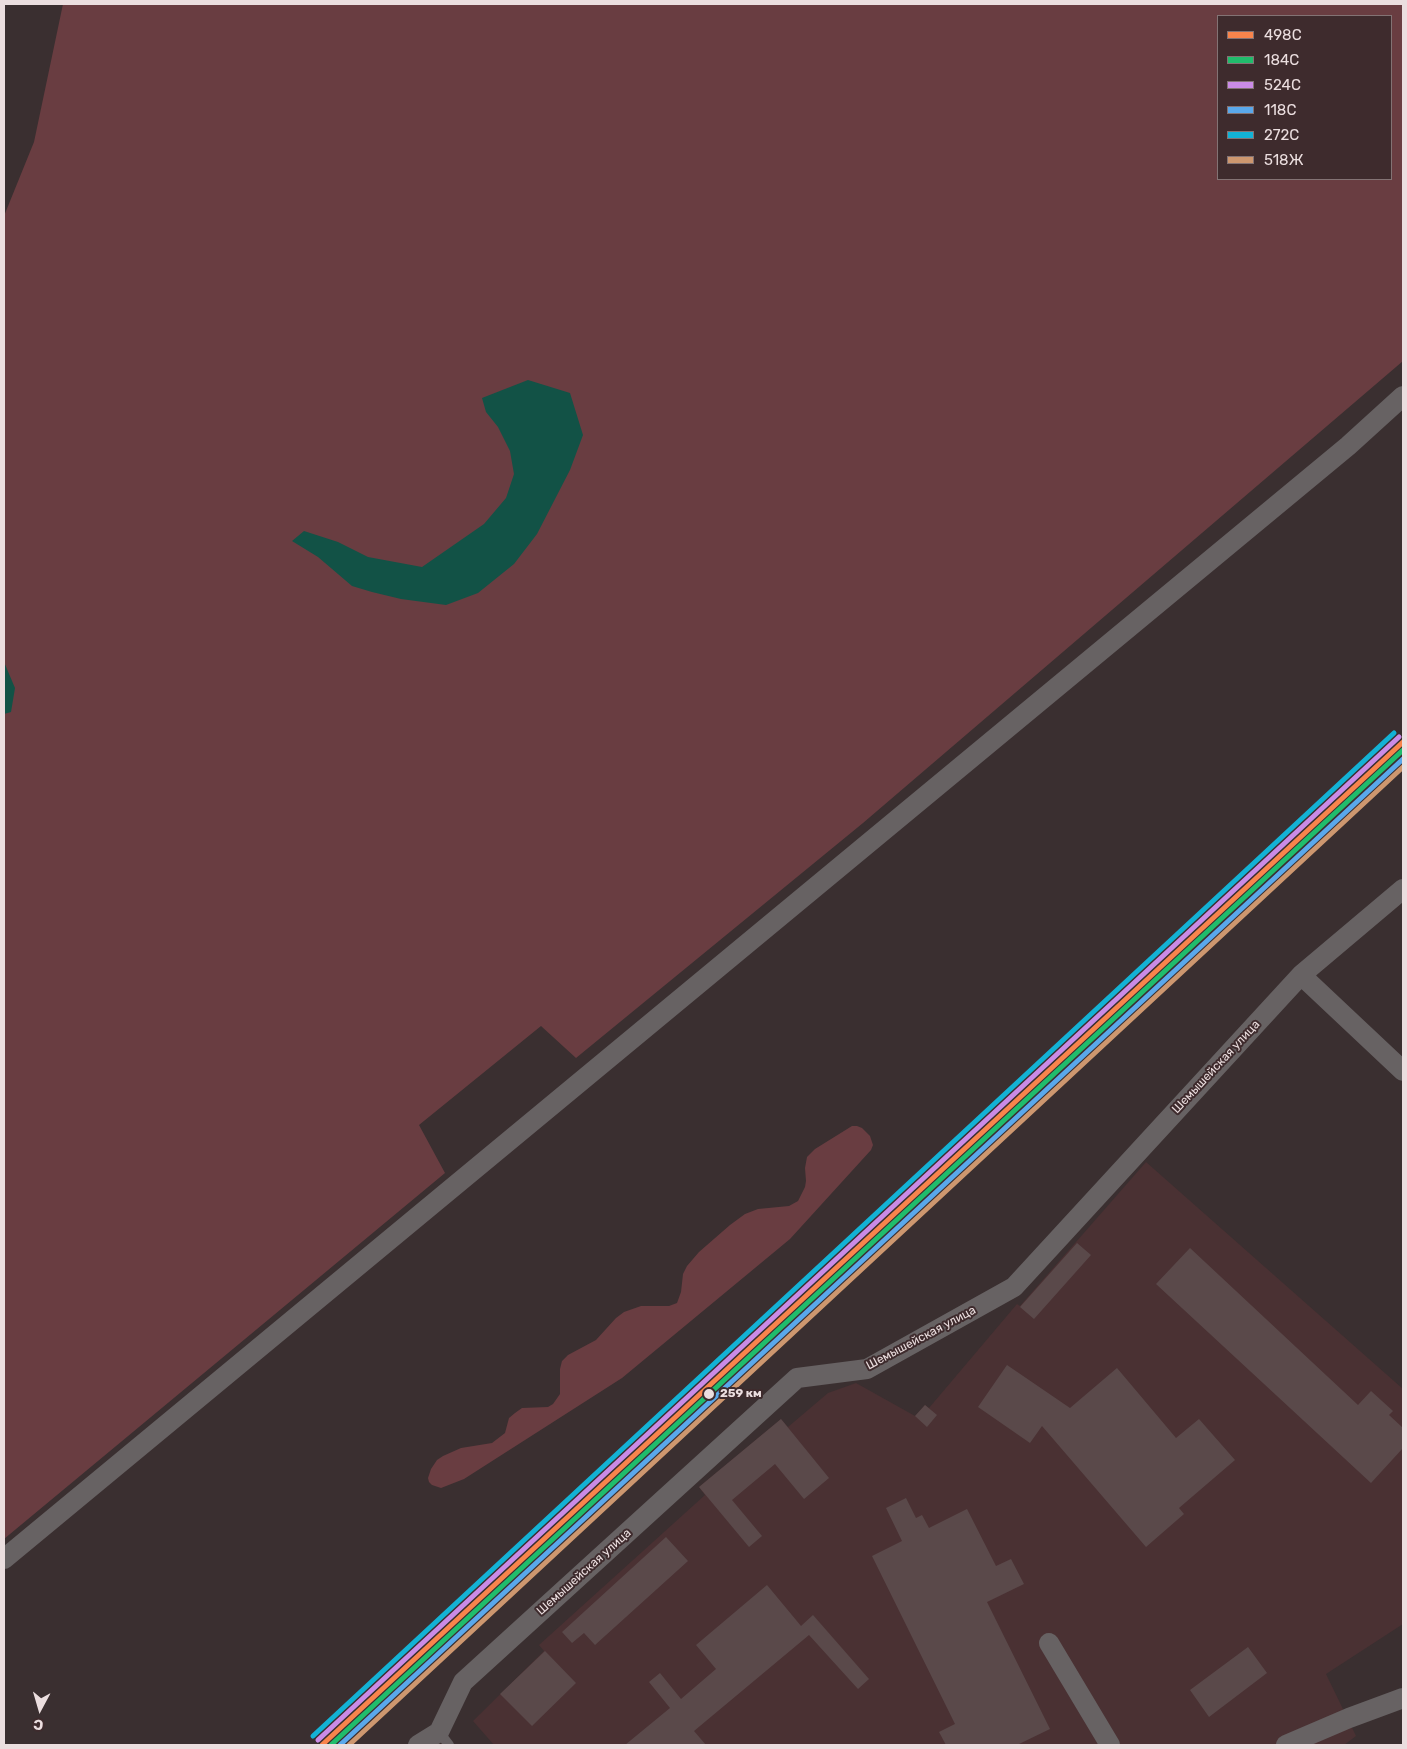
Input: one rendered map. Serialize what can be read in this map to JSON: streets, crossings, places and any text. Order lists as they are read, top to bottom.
{
  "streets": {
    "street": ["Шемышейская улица"]
  },
  "places": ["259 км"],
  "lines": [
    "transit line 272С",
    "transit line 524С",
    "transit line 498С",
    "transit line 184С",
    "transit line 118С",
    "transit line 518Ж"
  ],
  "legend": [
    "498С",
    "184С",
    "524С",
    "118С",
    "272С",
    "518Ж"
  ],
  "north": "bottom"
}
